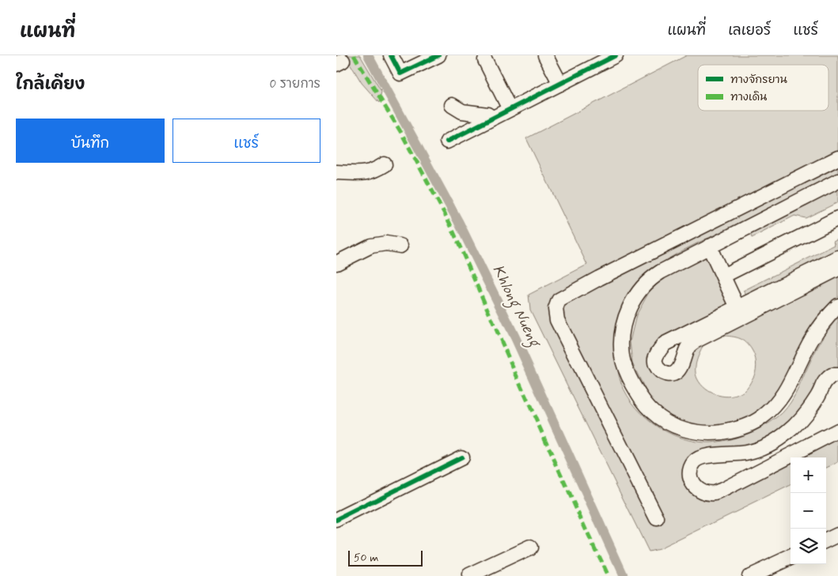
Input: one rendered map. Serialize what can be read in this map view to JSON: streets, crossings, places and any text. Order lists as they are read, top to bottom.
{
  "water": ["Khlong Nueng"],
  "legend": ["ทางจักรยาน", "ทางเดิน"],
  "scale_bar": "50 m",
  "page": {
    "header": "แผนที่",
    "nav": ["แผนที่", "เลเยอร์", "แชร์"],
    "heading": ["ใกล้เคียง", "0 รายการ"],
    "buttons": ["บันทึก", "แชร์"],
    "map_buttons": ["+", "−"],
    "scale": "50 m"
  }
}
